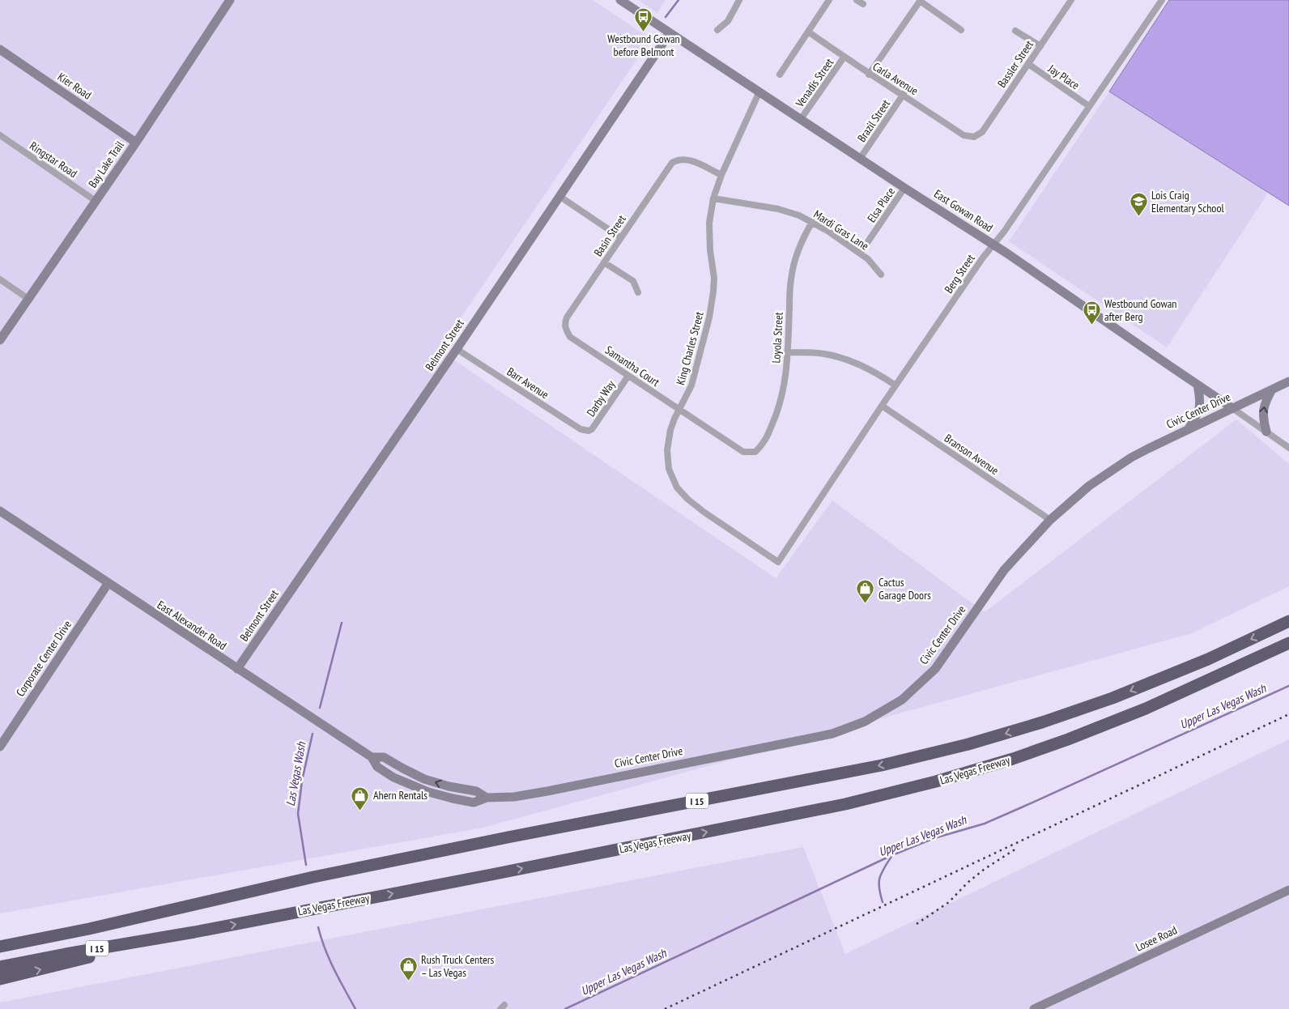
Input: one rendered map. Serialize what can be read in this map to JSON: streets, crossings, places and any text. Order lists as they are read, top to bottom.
{
  "streets": {
    "highway": ["Las Vegas Freeway", "I 15"],
    "street": [
      "Bassler Street",
      "Jay Place",
      "Carla Avenue",
      "Venadis Street",
      "Kier Road",
      "Brazil Street",
      "Ringstar Road",
      "Bay Lake Trail",
      "Elsa Place",
      "East Gowan Road",
      "Mardi Gras Lane",
      "Basin Street",
      "Berg Street",
      "Loyola Street",
      "Belmont Street",
      "King Charles Street",
      "Samantha Court",
      "Barr Avenue",
      "Darby Way",
      "Civic Center Drive",
      "Branson Avenue",
      "East Alexander Road",
      "Corporate Center Drive",
      "Losee Road"
    ]
  },
  "crossings": [
    ["Bassler Street", "Jay Place"],
    ["Bassler Street", "Carla Avenue"],
    ["Jay Place", "Berg Street"],
    ["Carla Avenue", "Venadis Street"],
    ["Carla Avenue", "Brazil Street"],
    ["Venadis Street", "East Gowan Road"],
    ["Kier Road", "Bay Lake Trail"],
    ["Brazil Street", "East Gowan Road"],
    ["Ringstar Road", "Bay Lake Trail"],
    ["Elsa Place", "East Gowan Road"],
    ["Elsa Place", "Mardi Gras Lane"],
    ["East Gowan Road", "Berg Street"],
    ["East Gowan Road", "Belmont Street"],
    ["East Gowan Road", "King Charles Street"],
    ["East Gowan Road", "Civic Center Drive"],
    ["Mardi Gras Lane", "Loyola Street"],
    ["Mardi Gras Lane", "King Charles Street"],
    ["Basin Street", "King Charles Street"],
    ["Basin Street", "Samantha Court"],
    ["Berg Street", "King Charles Street"],
    ["Berg Street", "Branson Avenue"],
    ["Loyola Street", "Samantha Court"],
    ["Belmont Street", "Barr Avenue"],
    ["Belmont Street", "East Alexander Road"],
    ["King Charles Street", "Samantha Court"],
    ["Samantha Court", "Darby Way"],
    ["Barr Avenue", "Darby Way"],
    ["Civic Center Drive", "Branson Avenue"],
    ["Civic Center Drive", "East Alexander Road"],
    ["East Alexander Road", "Corporate Center Drive"]
  ],
  "water": ["Upper Las Vegas Wash", "Las Vegas Wash"],
  "places": {
    "bus stop": ["Westbound Gowan before Belmont", "Westbound Gowan after Berg"],
    "school or university": ["Lois Craig Elementary School"],
    "shop": ["Cactus Garage Doors", "Ahern Rentals", "Rush Truck Centers – Las Vegas"]
  }
}
